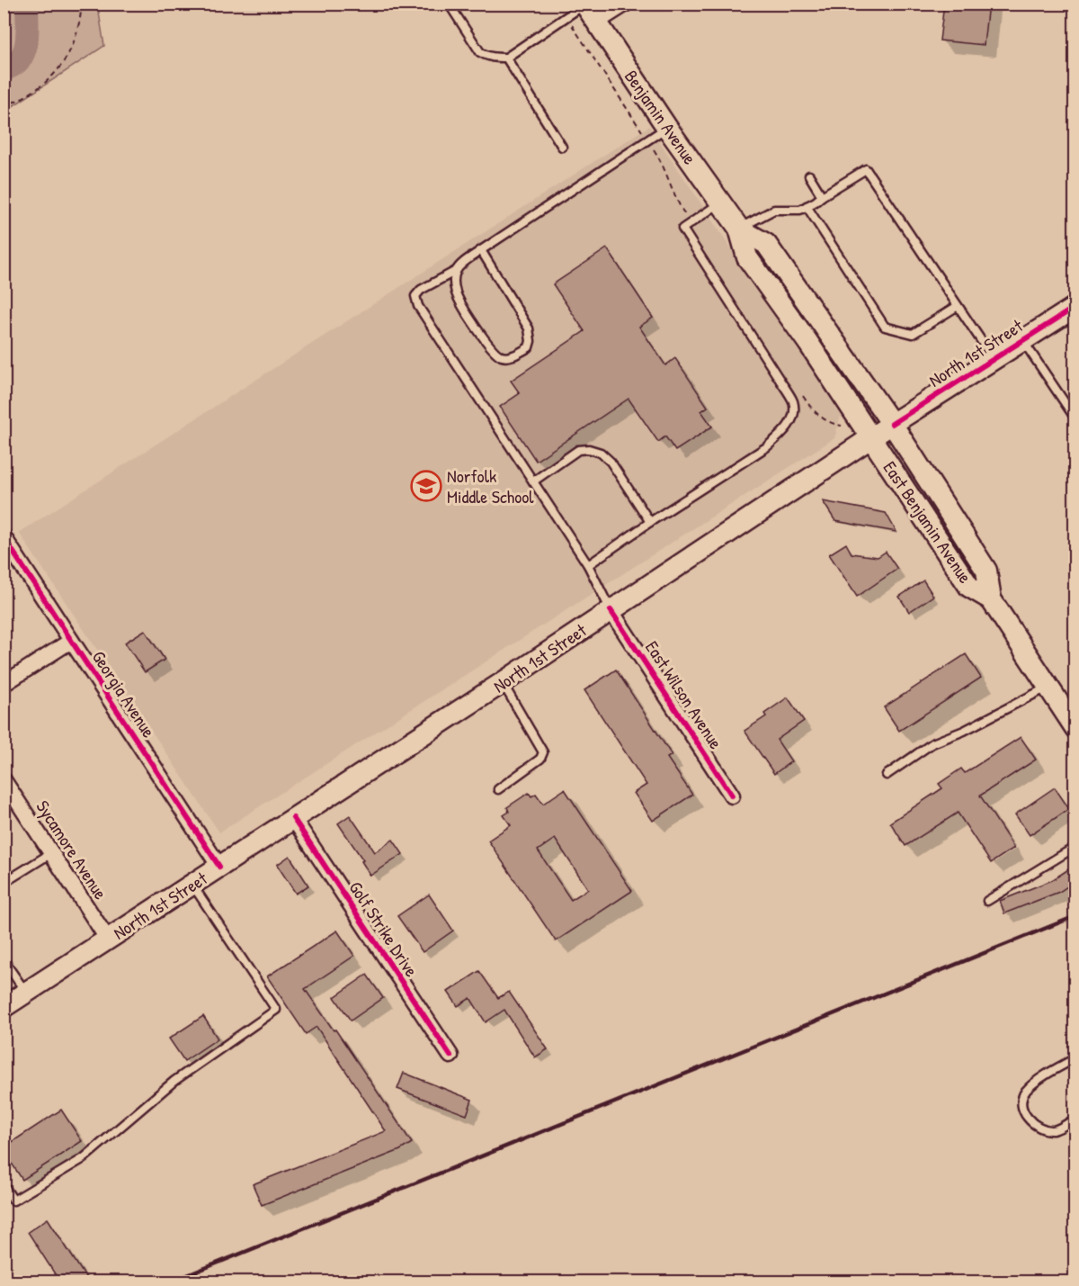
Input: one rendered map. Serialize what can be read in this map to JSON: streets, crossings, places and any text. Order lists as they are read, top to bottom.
{
  "streets": {
    "main road": ["Benjamin Avenue", "North 1st Street", "East Benjamin Avenue"],
    "street": [
      "Georgia Avenue",
      "East Wilson Avenue",
      "Sycamore Avenue",
      "Golf Strike Drive"
    ]
  },
  "crossings": [
    ["Benjamin Avenue", "North 1st Street"],
    ["Benjamin Avenue", "East Benjamin Avenue"],
    ["North 1st Street", "East Benjamin Avenue"],
    ["North 1st Street", "Georgia Avenue"],
    ["North 1st Street", "East Wilson Avenue"],
    ["North 1st Street", "Sycamore Avenue"],
    ["North 1st Street", "Golf Strike Drive"]
  ],
  "places": {
    "school or university": ["Norfolk Middle School"]
  }
}
